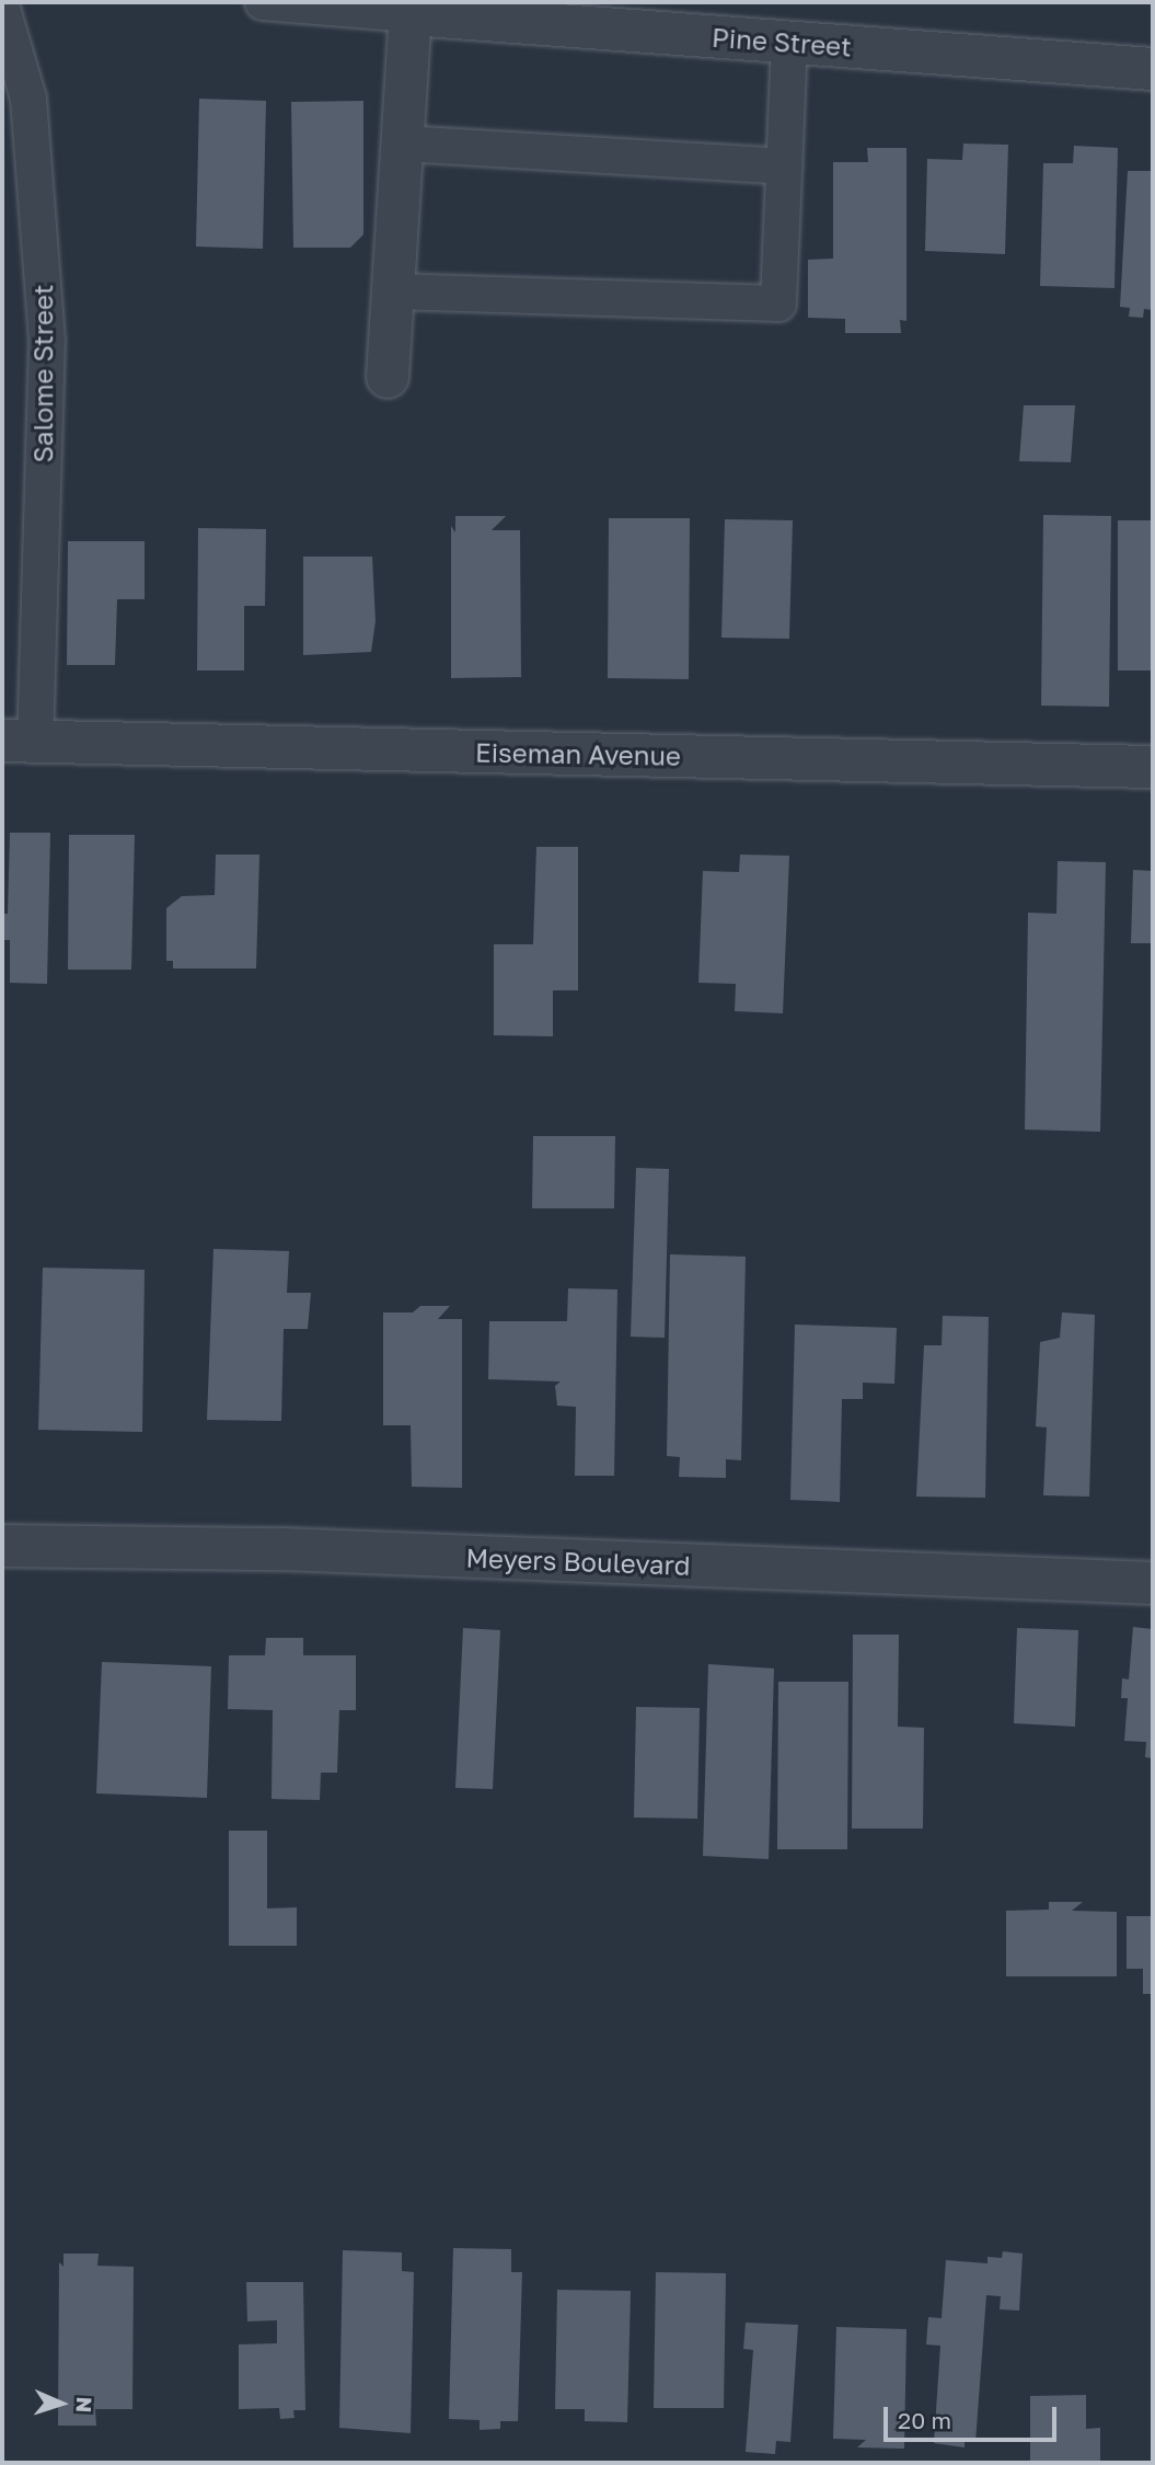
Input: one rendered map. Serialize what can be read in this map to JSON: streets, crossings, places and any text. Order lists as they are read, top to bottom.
{
  "streets": {
    "street": ["Pine Street", "Eiseman Avenue", "Meyers Boulevard"],
    "lane": ["Salome Street"]
  },
  "crossings": [
    ["Salome Street", "Eiseman Avenue"]
  ],
  "scale_bar": "20 m",
  "north": "right"
}
